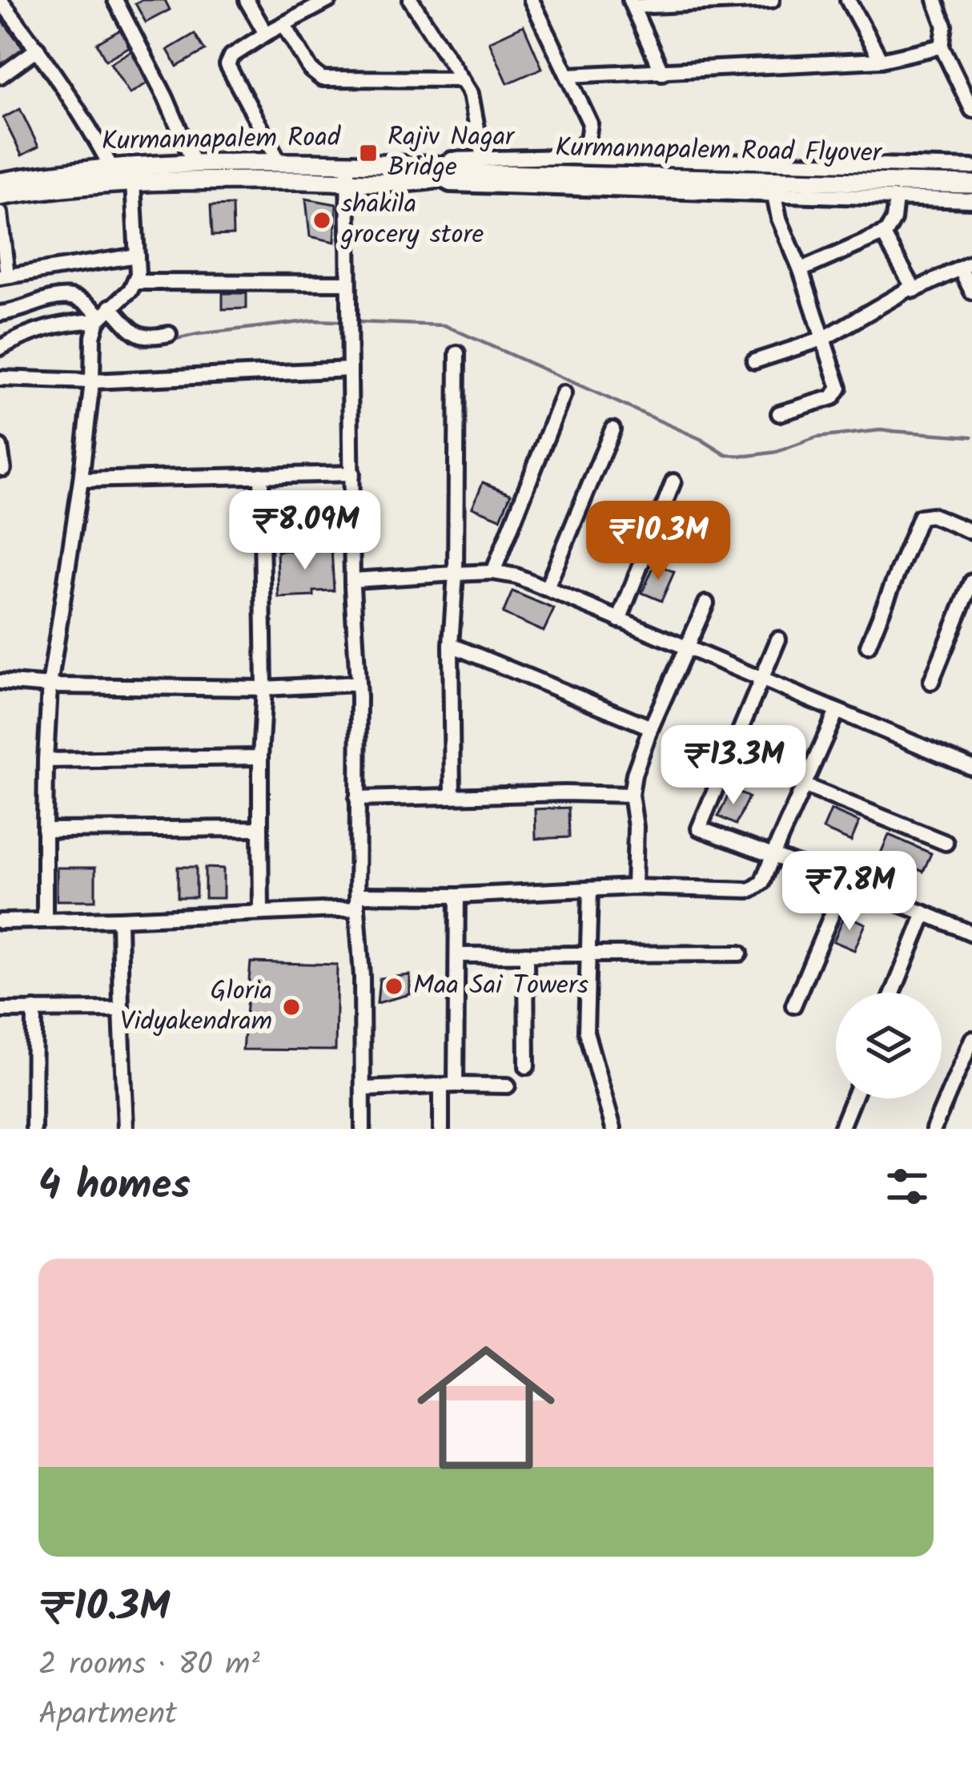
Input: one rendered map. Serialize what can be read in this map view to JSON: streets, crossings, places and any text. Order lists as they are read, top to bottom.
{
  "streets": {
    "main road": ["Kurmannapalem Road", "Kurmannapalem Road Flyover"]
  },
  "crossings": [
    ["Kurmannapalem Road", "Kurmannapalem Road Flyover"]
  ],
  "places": {
    "transit": ["Rajiv Nagar Bridge"],
    "other": ["shakila grocery store", "Maa Sai Towers", "Gloria Vidyakendram"]
  },
  "page": {
    "price": [
      "₹8.09M",
      "₹10.3M",
      "₹13.3M",
      "₹7.8M"
    ],
    "heading": "4 homes",
    "list": [
      {
        "name": "₹10.3M",
        "note": "2 rooms · 80 m² · Apartment"
      }
    ]
  }
}
